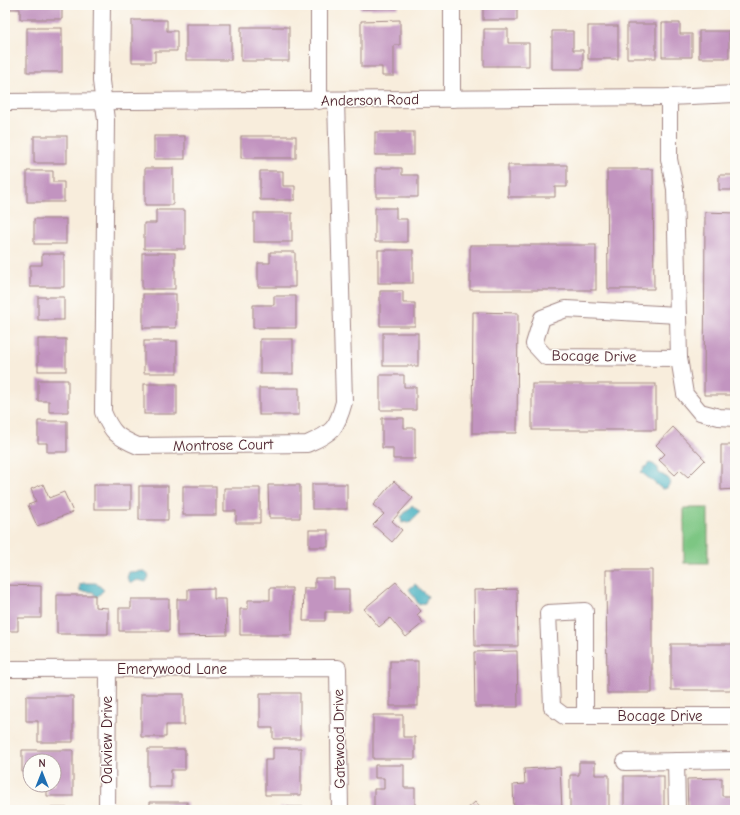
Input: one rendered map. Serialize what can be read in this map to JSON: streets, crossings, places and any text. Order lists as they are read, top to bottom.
{
  "streets": {
    "street": [
      "Anderson Road",
      "Bocage Drive",
      "Montrose Court",
      "Emerywood Lane",
      "Gatewood Drive",
      "Oakview Drive"
    ]
  },
  "crossings": [
    ["Anderson Road", "Montrose Court"],
    ["Emerywood Lane", "Gatewood Drive"],
    ["Emerywood Lane", "Oakview Drive"]
  ],
  "north": "top"
}
